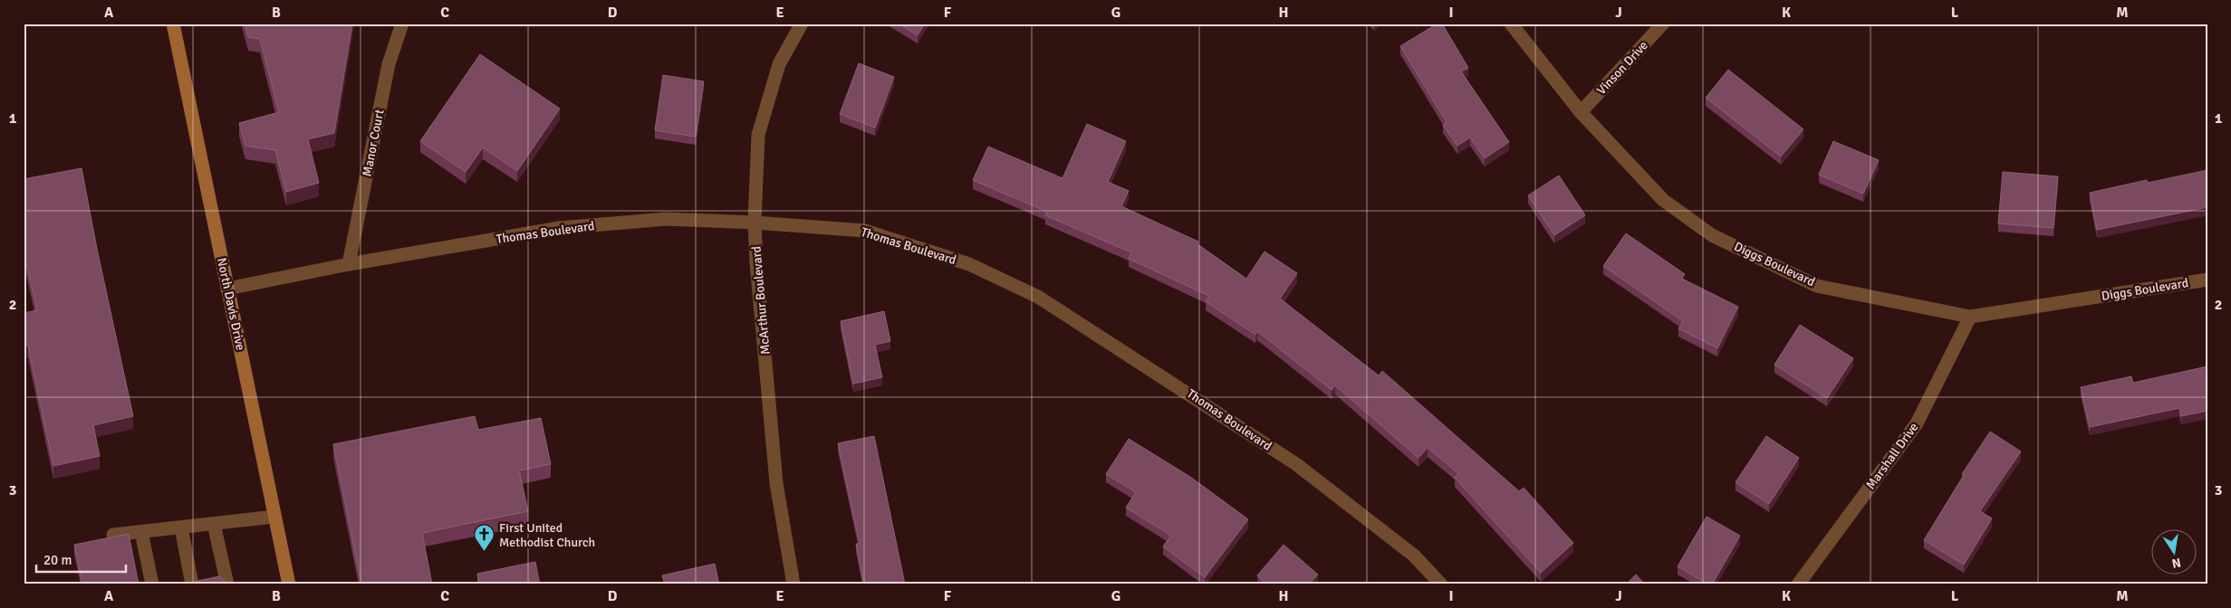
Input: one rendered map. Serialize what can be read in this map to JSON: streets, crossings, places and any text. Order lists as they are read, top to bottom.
{
  "streets": {
    "main road": ["North Davis Drive"],
    "street": [
      "Vinson Drive",
      "Manor Court",
      "Thomas Boulevard",
      "Diggs Boulevard",
      "McArthur Boulevard",
      "Marshall Drive"
    ]
  },
  "crossings": [
    ["Vinson Drive", "Diggs Boulevard"],
    ["Manor Court", "Thomas Boulevard"],
    ["Thomas Boulevard", "McArthur Boulevard"],
    ["Thomas Boulevard", "North Davis Drive"],
    ["Diggs Boulevard", "Marshall Drive"]
  ],
  "places": {
    "church": ["First United Methodist Church"]
  },
  "scale_bar": "20 m",
  "north": "bottom",
  "grid": {
    "columns": [
      "A",
      "B",
      "C",
      "D",
      "E",
      "F",
      "G",
      "H",
      "I",
      "J",
      "K",
      "L",
      "M"
    ],
    "rows": ["1", "2", "3"]
  }
}
